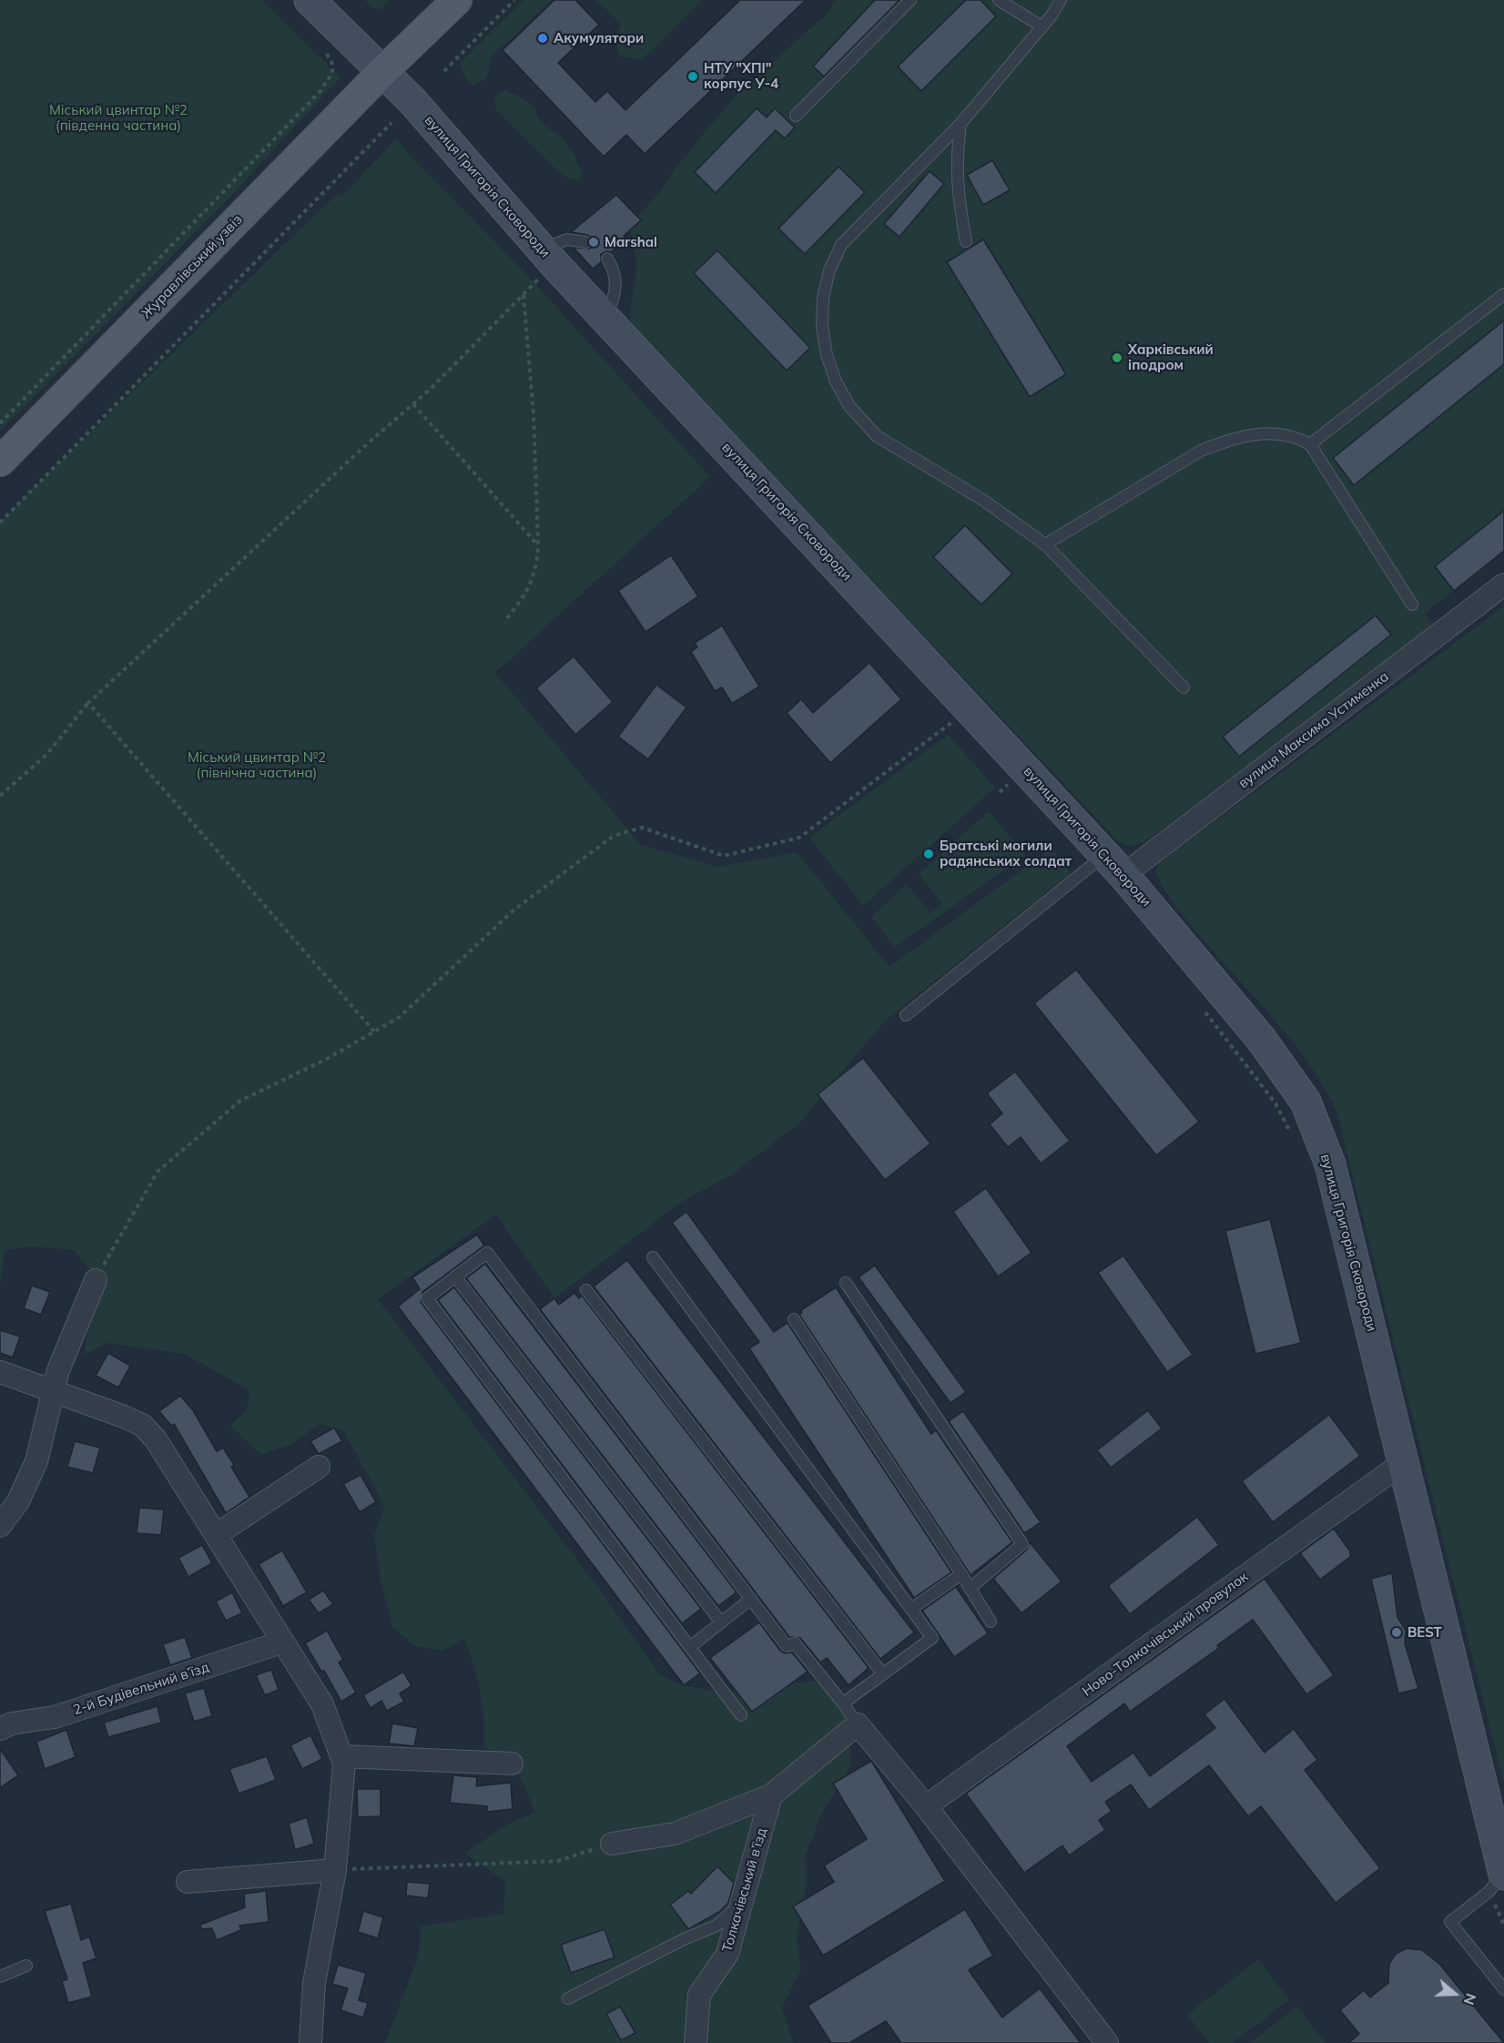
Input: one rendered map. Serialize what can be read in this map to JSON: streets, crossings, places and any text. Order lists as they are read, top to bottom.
{
  "streets": {
    "main road": ["Журавлівський узвіз"],
    "street": [
      "вулиця Григорія Сковороди",
      "вулиця Максима Устименка",
      "Ново-Толкачівський провулок",
      "2-й Будівельний в’їзд",
      "Толкачівський в’їзд"
    ]
  },
  "crossings": [
    ["вулиця Григорія Сковороди", "Журавлівський узвіз"],
    ["вулиця Григорія Сковороди", "вулиця Максима Устименка"],
    ["вулиця Григорія Сковороди", "Ново-Толкачівський провулок"]
  ],
  "parks": ["Міський цвинтар №2 (південна частина)", "Міський цвинтар №2 (північна частина)"],
  "places": [
    "Акумулятори",
    "НТУ \"ХПІ\" корпус У-4",
    "Marshal",
    "Харківський іподром",
    "Братські могили радянських солдат",
    "BEST"
  ],
  "north": "right"
}
